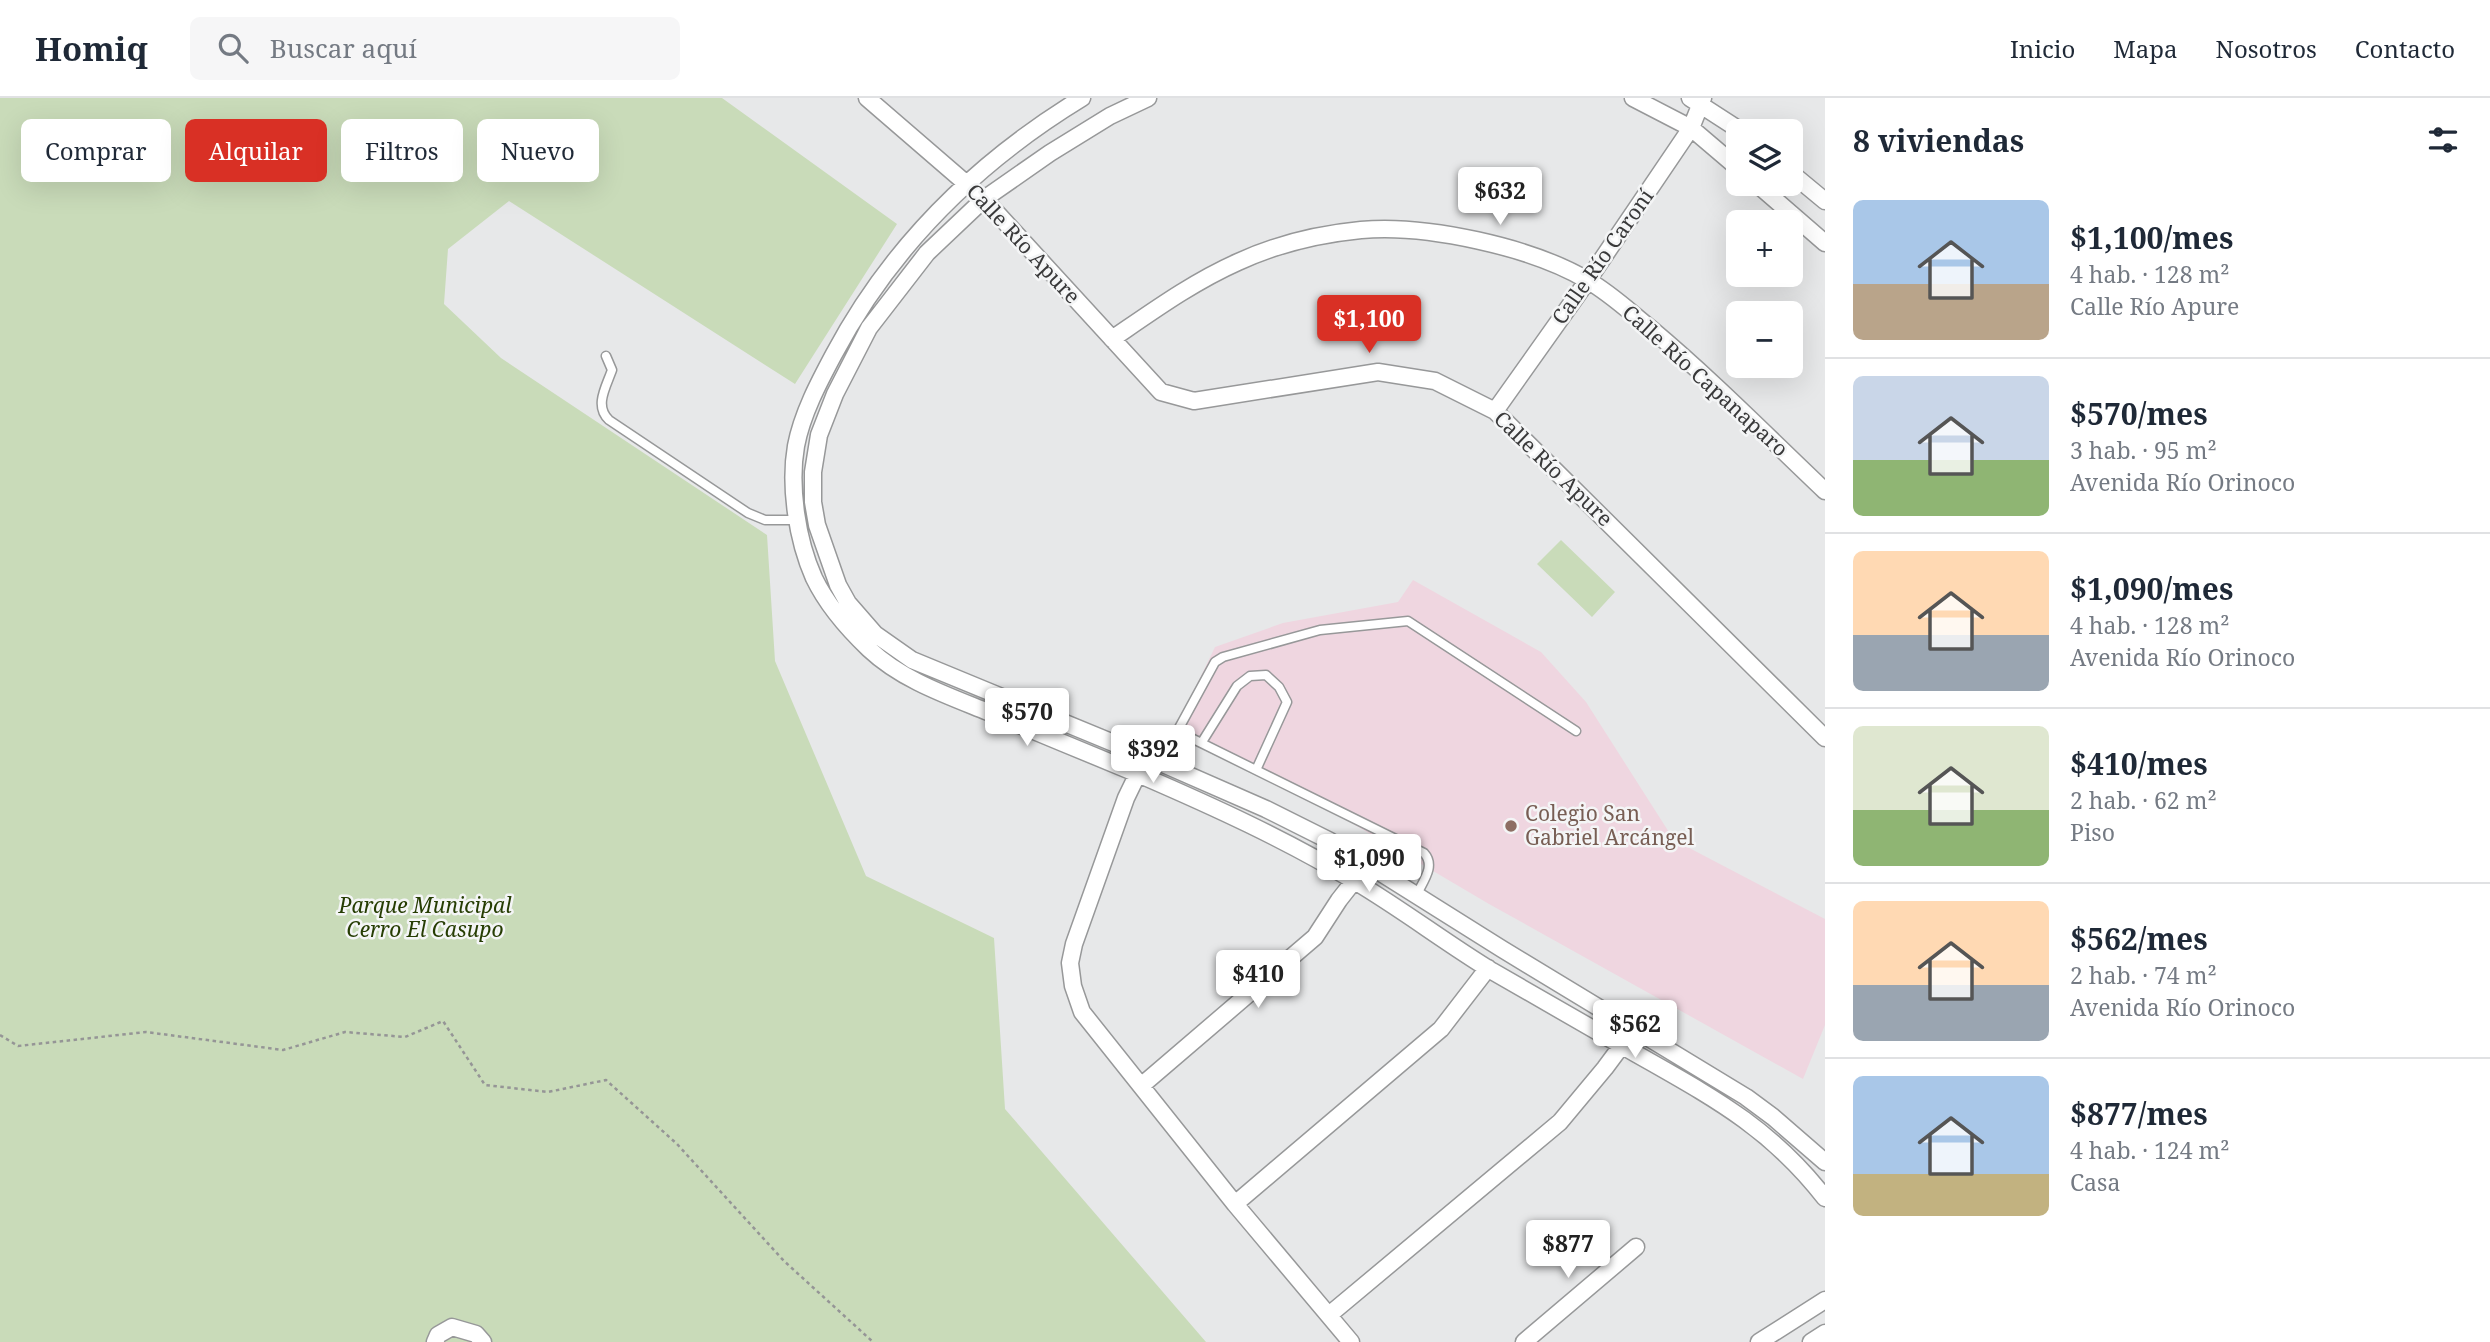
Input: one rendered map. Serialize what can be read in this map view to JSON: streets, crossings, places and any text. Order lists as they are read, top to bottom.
{
  "streets": {
    "street": ["Calle Río Apure", "Calle Río Caroní", "Calle Río Capanaparo"]
  },
  "crossings": [
    ["Calle Río Apure", "Calle Río Caroní"],
    ["Calle Río Apure", "Calle Río Capanaparo"],
    ["Calle Río Caroní", "Calle Río Capanaparo"]
  ],
  "parks": ["Parque Municipal Cerro El Casupo"],
  "places": ["Colegio San Gabriel Arcángel"],
  "page": {
    "header": "Homiq",
    "search": "Buscar aquí",
    "nav": [
      "Inicio",
      "Mapa",
      "Nosotros",
      "Contacto"
    ],
    "heading": "8 viviendas",
    "map_buttons": ["+", "−"],
    "chip": [
      "Comprar",
      "Alquilar",
      "Filtros",
      "Nuevo"
    ],
    "price": [
      "$632",
      "$1,100",
      "$570",
      "$392",
      "$1,090",
      "$410",
      "$562",
      "$877"
    ],
    "list": [
      {
        "name": "$1,100/mes",
        "note": "4 hab. · 128 m² · Calle Río Apure"
      },
      {
        "name": "$570/mes",
        "note": "3 hab. · 95 m² · Avenida Río Orinoco"
      },
      {
        "name": "$1,090/mes",
        "note": "4 hab. · 128 m² · Avenida Río Orinoco"
      },
      {
        "name": "$410/mes",
        "note": "2 hab. · 62 m² · Piso"
      },
      {
        "name": "$562/mes",
        "note": "2 hab. · 74 m² · Avenida Río Orinoco"
      },
      {
        "name": "$877/mes",
        "note": "4 hab. · 124 m² · Casa"
      }
    ]
  }
}
